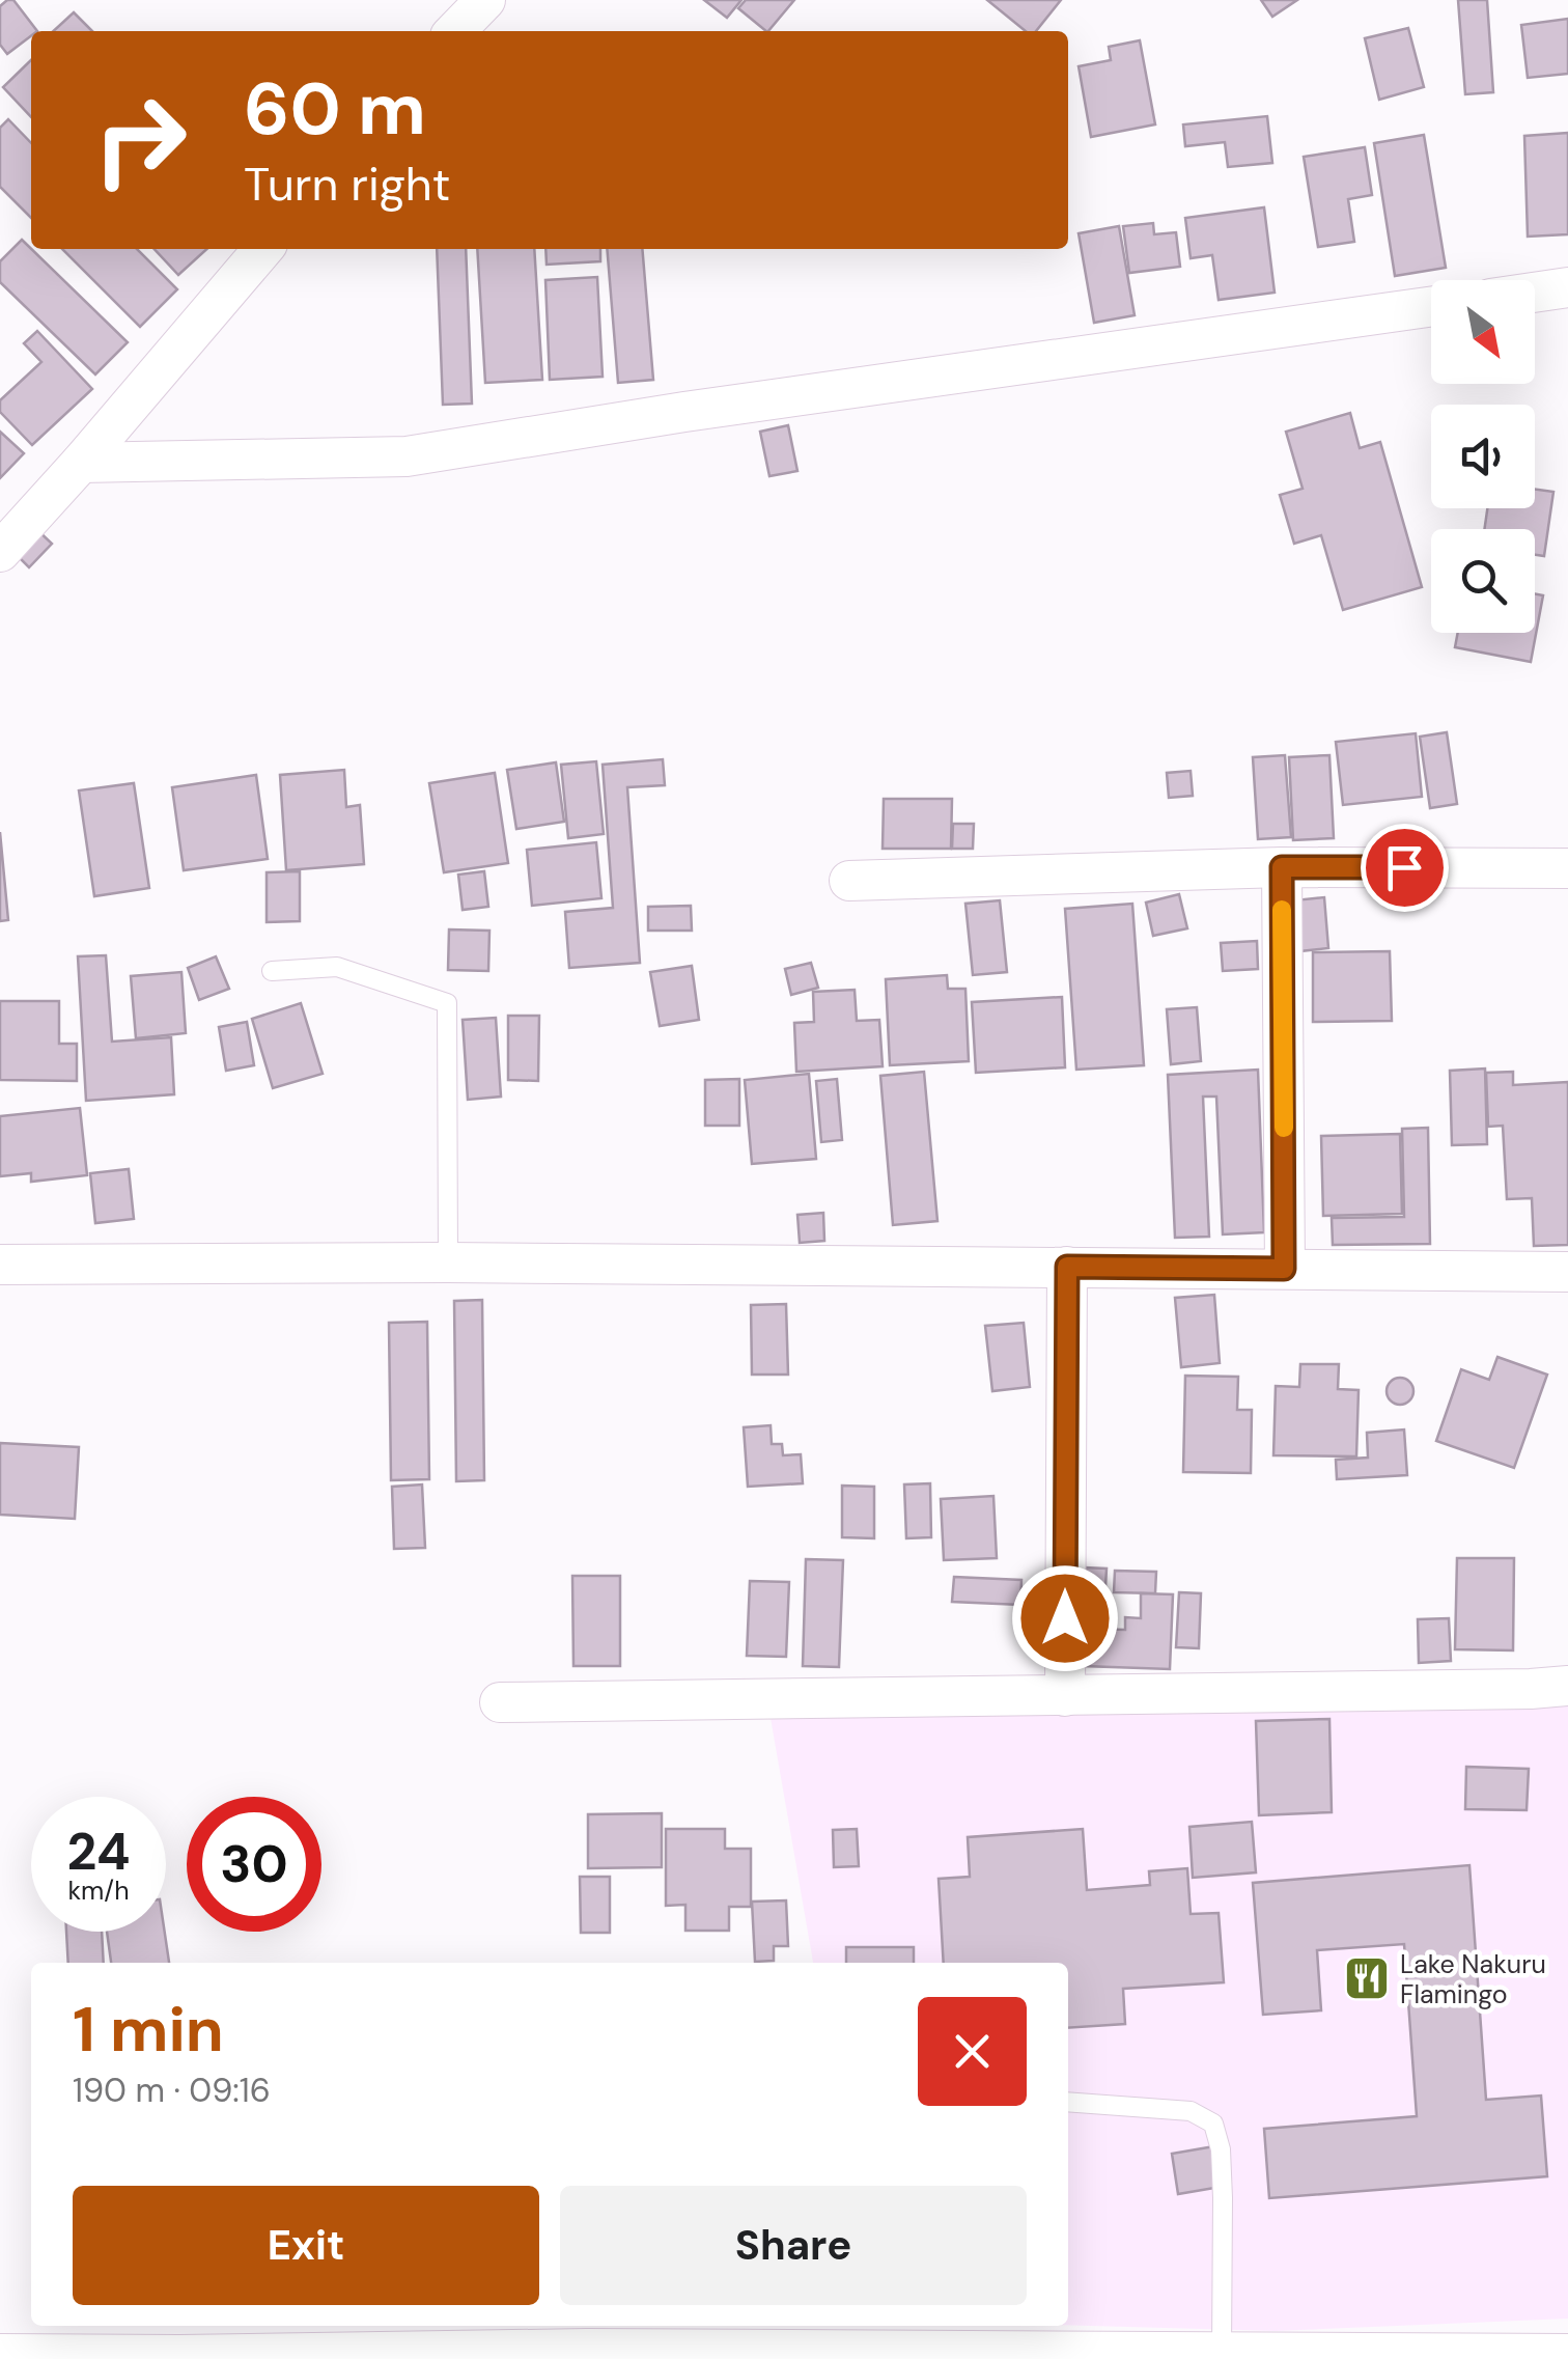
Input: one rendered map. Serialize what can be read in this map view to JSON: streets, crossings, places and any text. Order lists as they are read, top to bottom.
{
  "places": {
    "restaurant": ["Lake Nakuru Flamingo"]
  },
  "north": "bottom right",
  "page": {
    "turn": ["60 m", "Turn right"],
    "speed": "24 km/h",
    "limit": "30",
    "heading": ["1 min", "190 m · 09:16"],
    "buttons": ["Exit", "Share"]
  }
}
